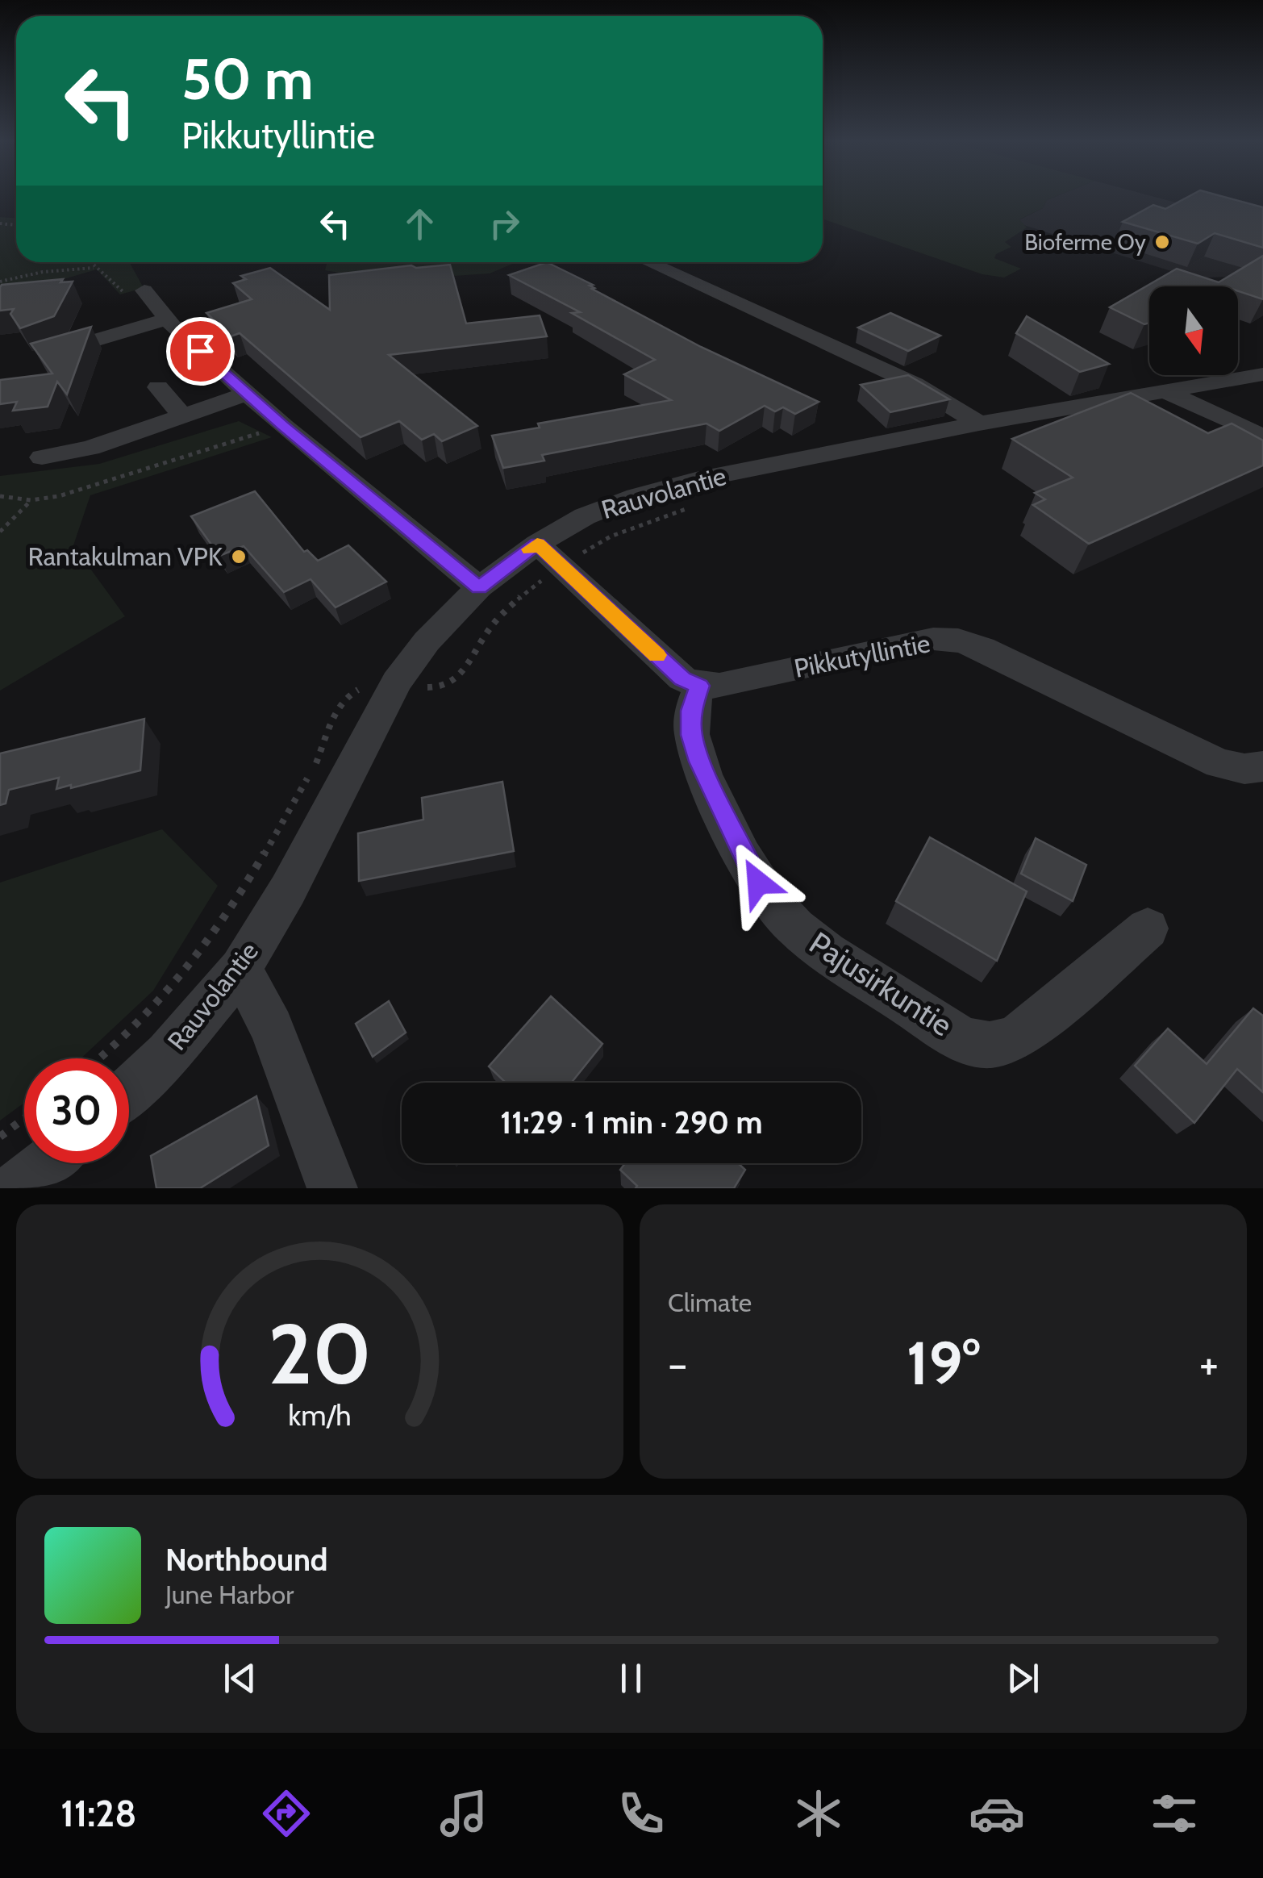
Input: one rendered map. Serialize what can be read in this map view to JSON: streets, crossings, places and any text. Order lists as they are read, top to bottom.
{
  "streets": {
    "street": ["Rauvolantie", "Pikkutyllintie", "Pajusirkuntie"]
  },
  "crossings": [
    ["Pikkutyllintie", "Pajusirkuntie"]
  ],
  "places": ["Bioferme Oy", "Rantakulman VPK"],
  "north": "bottom",
  "page": {
    "turn": ["50 m", "Pikkutyllintie"],
    "limit": "30",
    "trip": "11:29 · 1 min · 290 m",
    "tile": "Climate",
    "heat": ["−", "19°", "+"],
    "song": ["Northbound", "June Harbor"],
    "tabs": "11:28",
    "gauge": ["20", "km/h"]
  }
}
